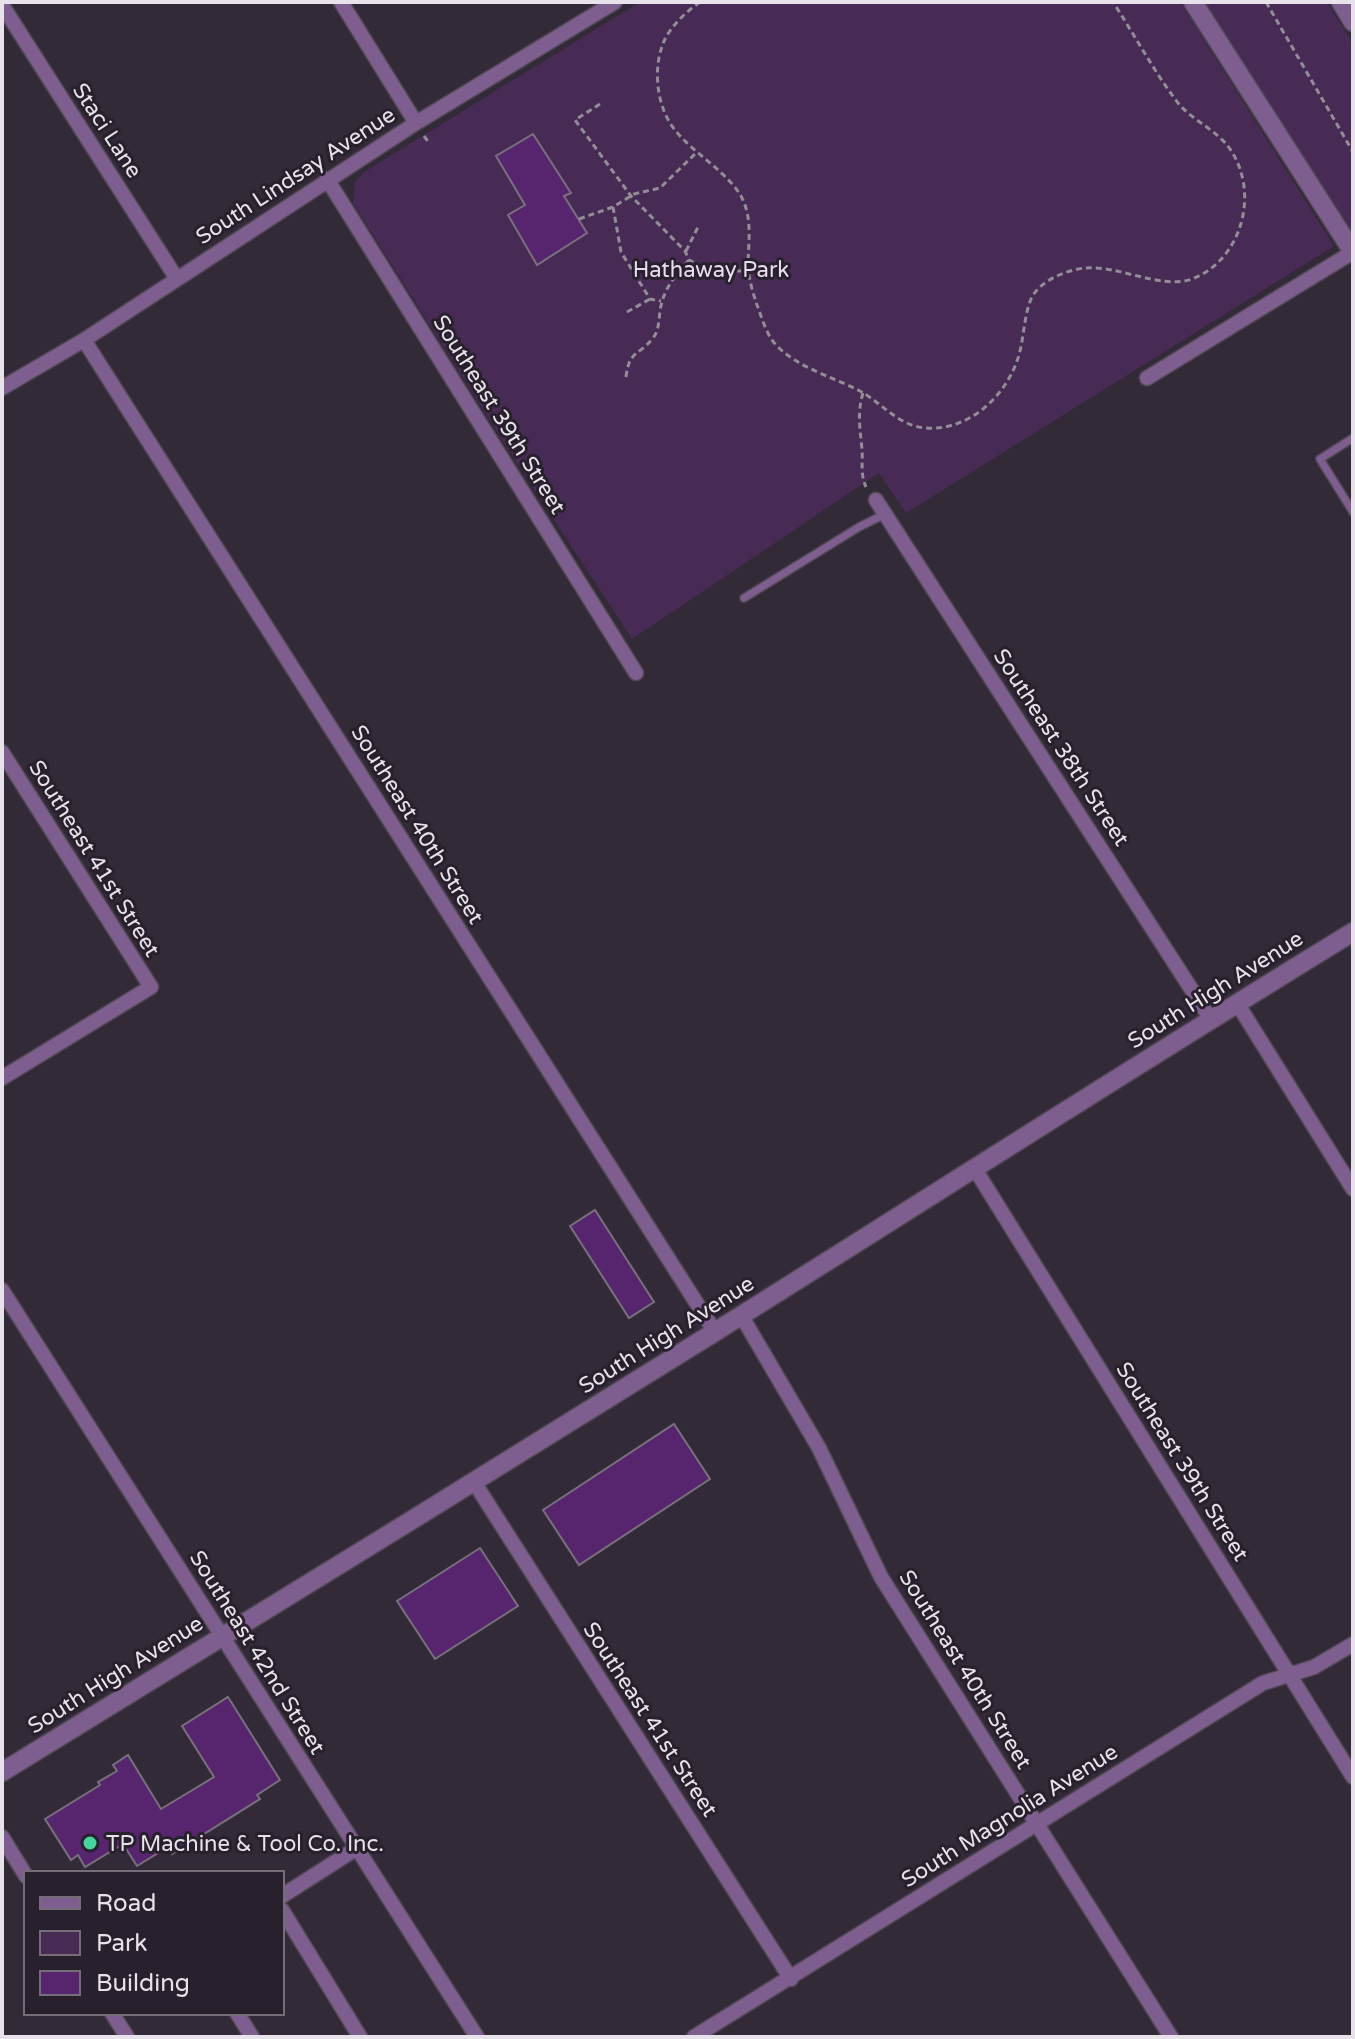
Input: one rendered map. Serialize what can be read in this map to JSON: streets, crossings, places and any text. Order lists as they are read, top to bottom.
{
  "streets": {
    "street": [
      "Staci Lane",
      "South Lindsay Avenue",
      "Southeast 39th Street",
      "Southeast 38th Street",
      "Southeast 40th Street",
      "Southeast 41st Street",
      "South High Avenue",
      "Southeast 42nd Street",
      "South Magnolia Avenue"
    ]
  },
  "crossings": [
    ["Staci Lane", "South Lindsay Avenue"],
    ["South Lindsay Avenue", "Southeast 39th Street"],
    ["South Lindsay Avenue", "Southeast 40th Street"],
    ["Southeast 39th Street", "South High Avenue"],
    ["Southeast 39th Street", "South Magnolia Avenue"],
    ["Southeast 38th Street", "South High Avenue"],
    ["Southeast 40th Street", "South High Avenue"],
    ["Southeast 40th Street", "South Magnolia Avenue"],
    ["Southeast 41st Street", "South High Avenue"],
    ["Southeast 41st Street", "South Magnolia Avenue"],
    ["South High Avenue", "Southeast 42nd Street"]
  ],
  "parks": ["Hathaway Park"],
  "places": ["TP Machine & Tool Co. Inc."],
  "legend": ["Road", "Park", "Building"]
}
